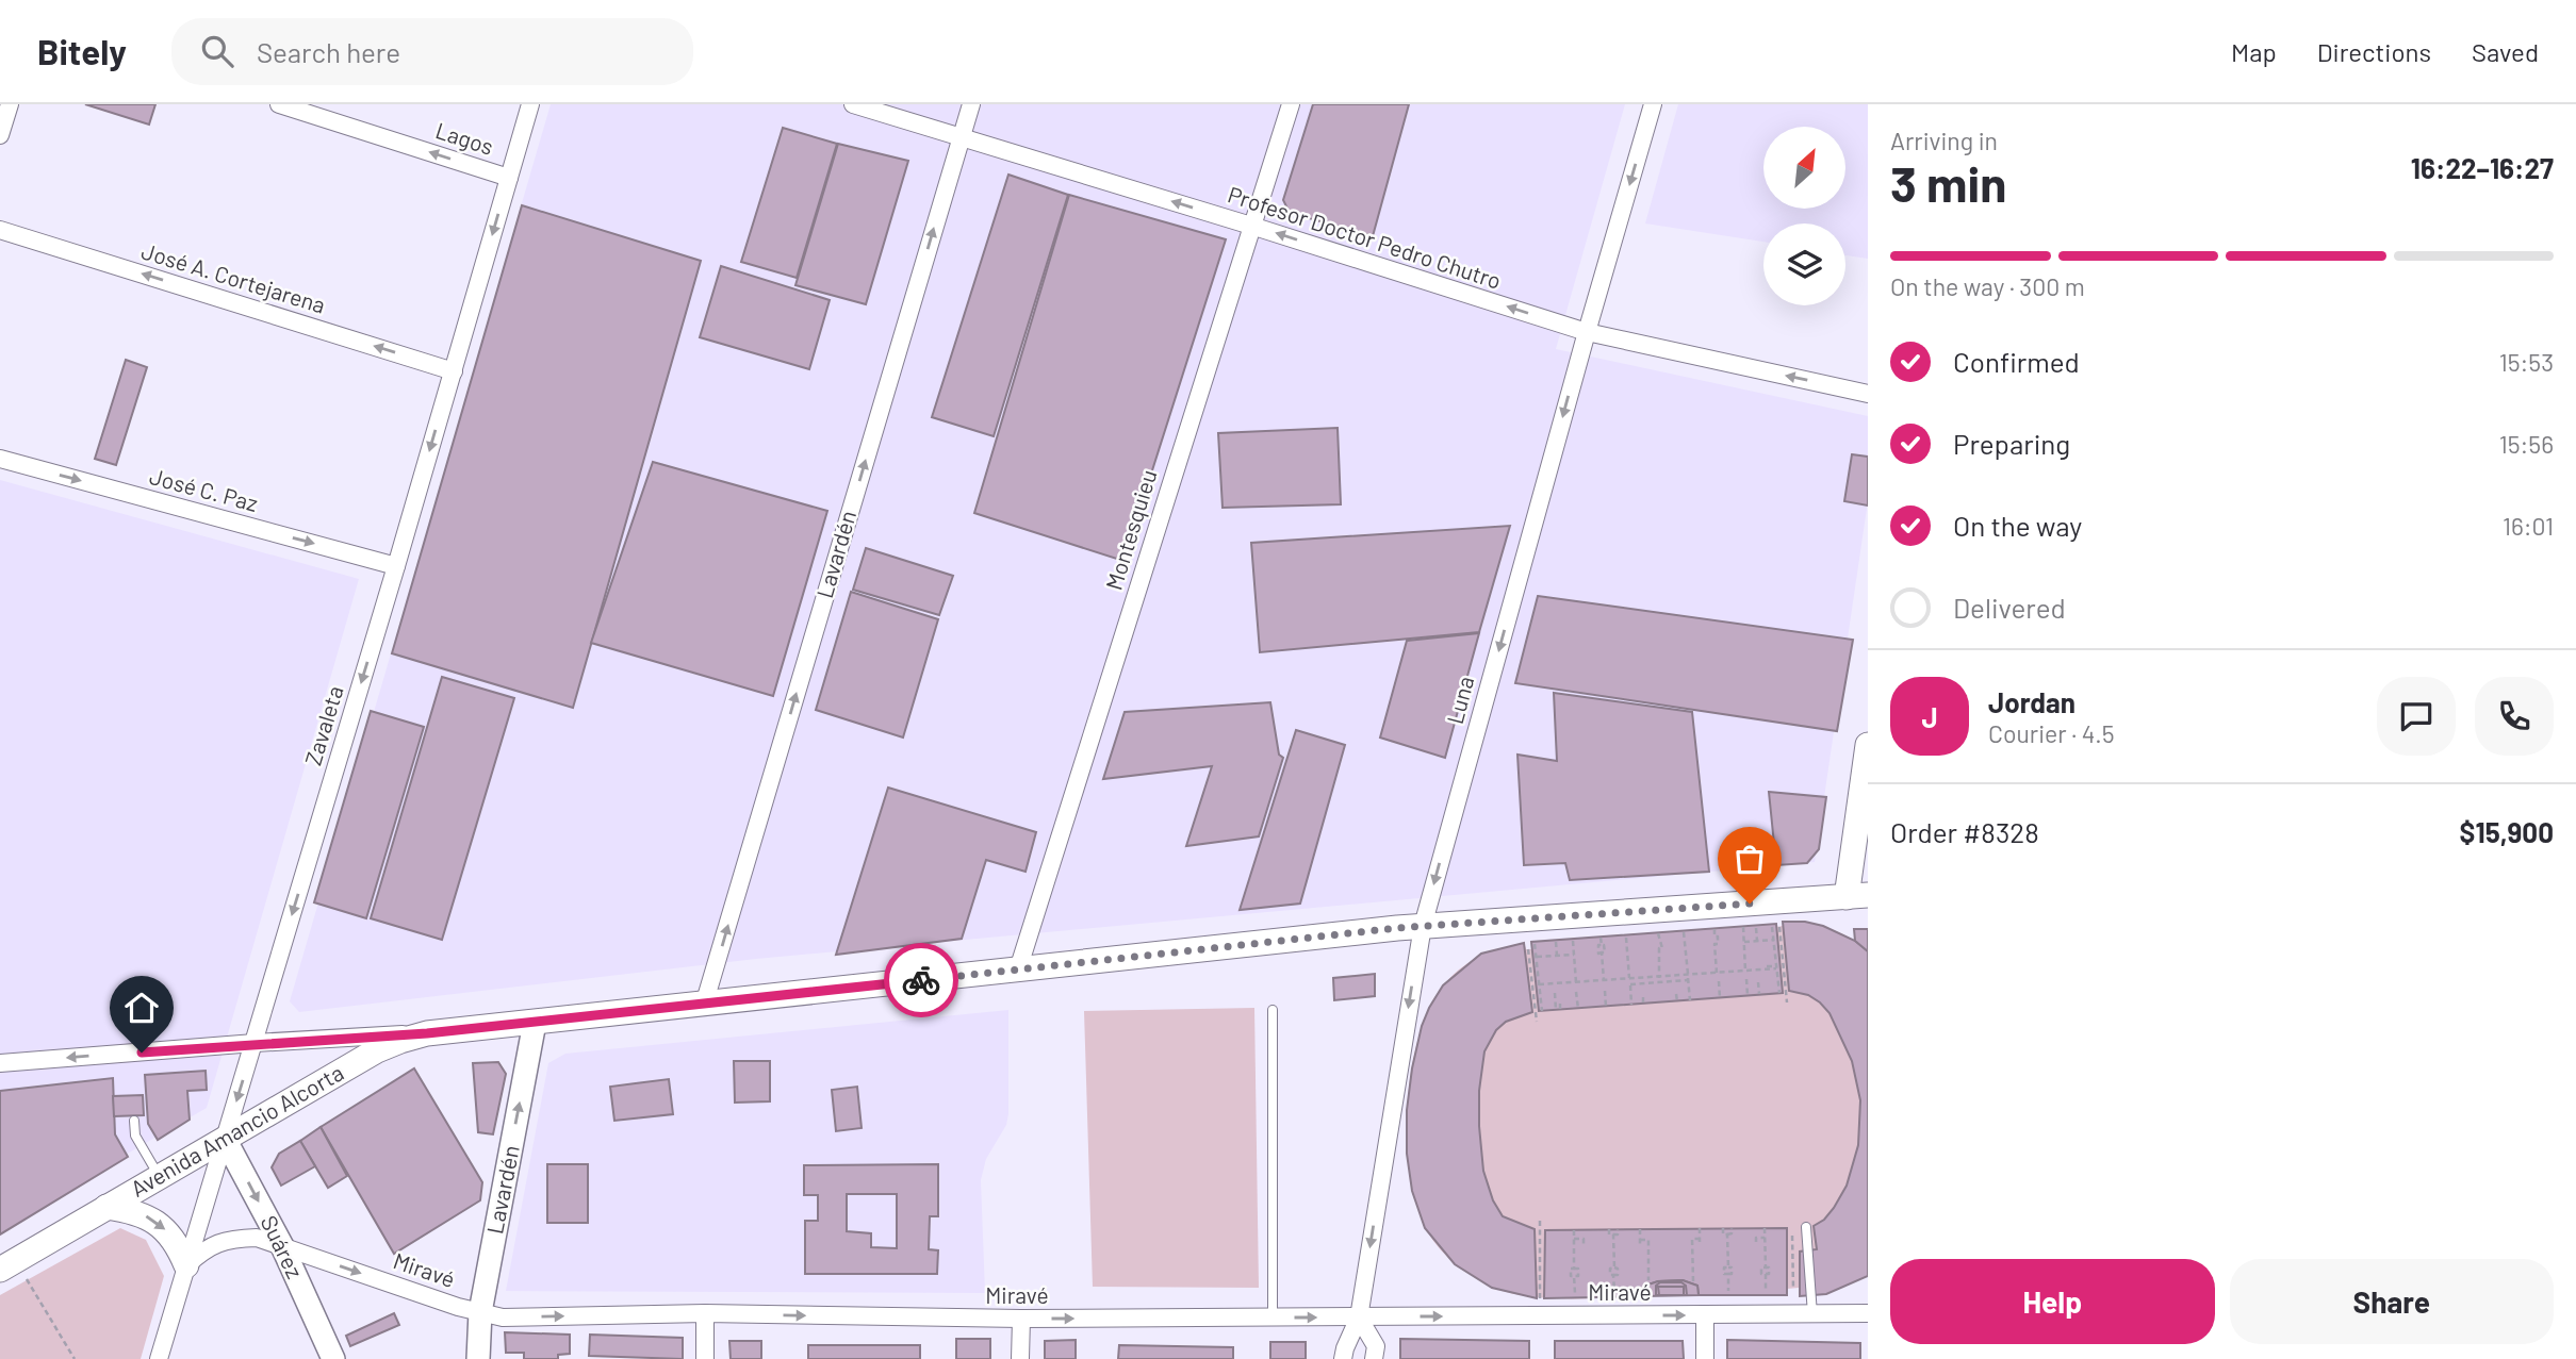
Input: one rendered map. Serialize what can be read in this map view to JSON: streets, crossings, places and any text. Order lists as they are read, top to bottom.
{
  "streets": {
    "main road": ["Avenida Amancio Alcorta"],
    "street": [
      "Lagos",
      "Profesor Doctor Pedro Chutro",
      "José A. Cortejarena",
      "José C. Paz",
      "Montesquieu",
      "Lavardén",
      "Luna",
      "Zavaleta",
      "Suárez",
      "Miravé"
    ]
  },
  "crossings": [
    ["Lagos", "Zavaleta"],
    ["Profesor Doctor Pedro Chutro", "Montesquieu"],
    ["Profesor Doctor Pedro Chutro", "Lavardén"],
    ["Profesor Doctor Pedro Chutro", "Luna"],
    ["José A. Cortejarena", "Zavaleta"],
    ["José C. Paz", "Zavaleta"],
    ["Montesquieu", "Avenida Amancio Alcorta"],
    ["Lavardén", "Avenida Amancio Alcorta"],
    ["Lavardén", "Miravé"],
    ["Luna", "Avenida Amancio Alcorta"],
    ["Luna", "Miravé"],
    ["Zavaleta", "Avenida Amancio Alcorta"],
    ["Zavaleta", "Suárez"],
    ["Zavaleta", "Miravé"],
    ["Avenida Amancio Alcorta", "Suárez"],
    ["Suárez", "Miravé"]
  ],
  "one_way": [
    "Lagos",
    "Profesor Doctor Pedro Chutro",
    "José A. Cortejarena",
    "José C. Paz",
    "Lavardén",
    "Luna",
    "Zavaleta",
    "Suárez",
    "Miravé"
  ],
  "north": "top right",
  "page": {
    "header": "Bitely",
    "search": "Search here",
    "nav": ["Map", "Directions", "Saved"],
    "heading": ["3 min", "Arriving in", "16:22–16:27"],
    "panel": [
      "Jordan",
      "Courier · 4.5",
      "Order #8328",
      "$15,900"
    ],
    "bar": "On the way · 300 m",
    "list": [
      ["Confirmed", "15:53"],
      ["Preparing", "15:56"],
      ["On the way", "16:01"],
      "Delivered"
    ],
    "round": "J",
    "buttons": ["Help", "Share"]
  }
}
